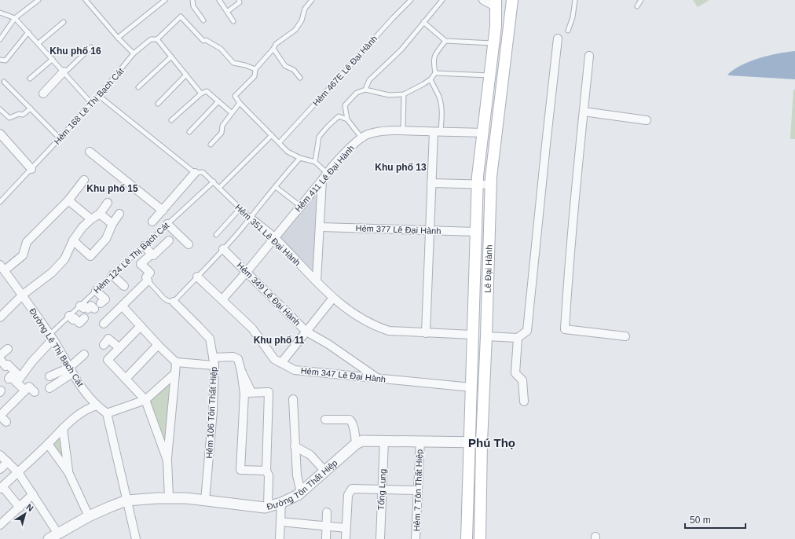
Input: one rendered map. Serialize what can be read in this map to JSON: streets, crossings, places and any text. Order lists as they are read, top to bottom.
{
  "streets": {
    "main road": ["Lê Đại Hành"],
    "street": [
      "Hẻm 411 Lê Đại Hành",
      "Hẻm 377 Lê Đại Hành",
      "Hẻm 351 Lê Đại Hành",
      "Hẻm 349 Lê Đại Hành",
      "Đường Lê Thị Bạch Cát",
      "Hẻm 347 Lê Đại Hành",
      "Hẻm 106 Tôn Thất Hiệp",
      "Đường Tôn Thất Hiệp",
      "Tổng Lung",
      "Hẻm 7 Tôn Thất Hiệp"
    ],
    "lane": ["Hẻm 467E Lê Đại Hành", "Hẻm 168 Lê Thị Bạch Cát", "Hẻm 124 Lê Thị Bạch Cát"]
  },
  "crossings": [
    ["Hẻm 168 Lê Thị Bạch Cát", "Hẻm 351 Lê Đại Hành"],
    ["Hẻm 411 Lê Đại Hành", "Hẻm 351 Lê Đại Hành"],
    ["Hẻm 411 Lê Đại Hành", "Lê Đại Hành"],
    ["Hẻm 411 Lê Đại Hành", "Hẻm 349 Lê Đại Hành"],
    ["Hẻm 411 Lê Đại Hành", "Hẻm 347 Lê Đại Hành"],
    ["Hẻm 377 Lê Đại Hành", "Lê Đại Hành"],
    ["Hẻm 351 Lê Đại Hành", "Hẻm 124 Lê Thị Bạch Cát"],
    ["Hẻm 351 Lê Đại Hành", "Lê Đại Hành"],
    ["Hẻm 124 Lê Thị Bạch Cát", "Đường Lê Thị Bạch Cát"],
    ["Lê Đại Hành", "Hẻm 347 Lê Đại Hành"],
    ["Lê Đại Hành", "Đường Tôn Thất Hiệp"],
    ["Hẻm 349 Lê Đại Hành", "Hẻm 347 Lê Đại Hành"],
    ["Hẻm 106 Tôn Thất Hiệp", "Đường Tôn Thất Hiệp"],
    ["Đường Tôn Thất Hiệp", "Tổng Lung"],
    ["Đường Tôn Thất Hiệp", "Hẻm 7 Tôn Thất Hiệp"]
  ],
  "districts": [
    "Khu phố 16",
    "Khu phố 13",
    "Khu phố 15",
    "Khu phố 11",
    "Phú Thọ"
  ],
  "scale_bar": "50 m",
  "north": "top right"
}
